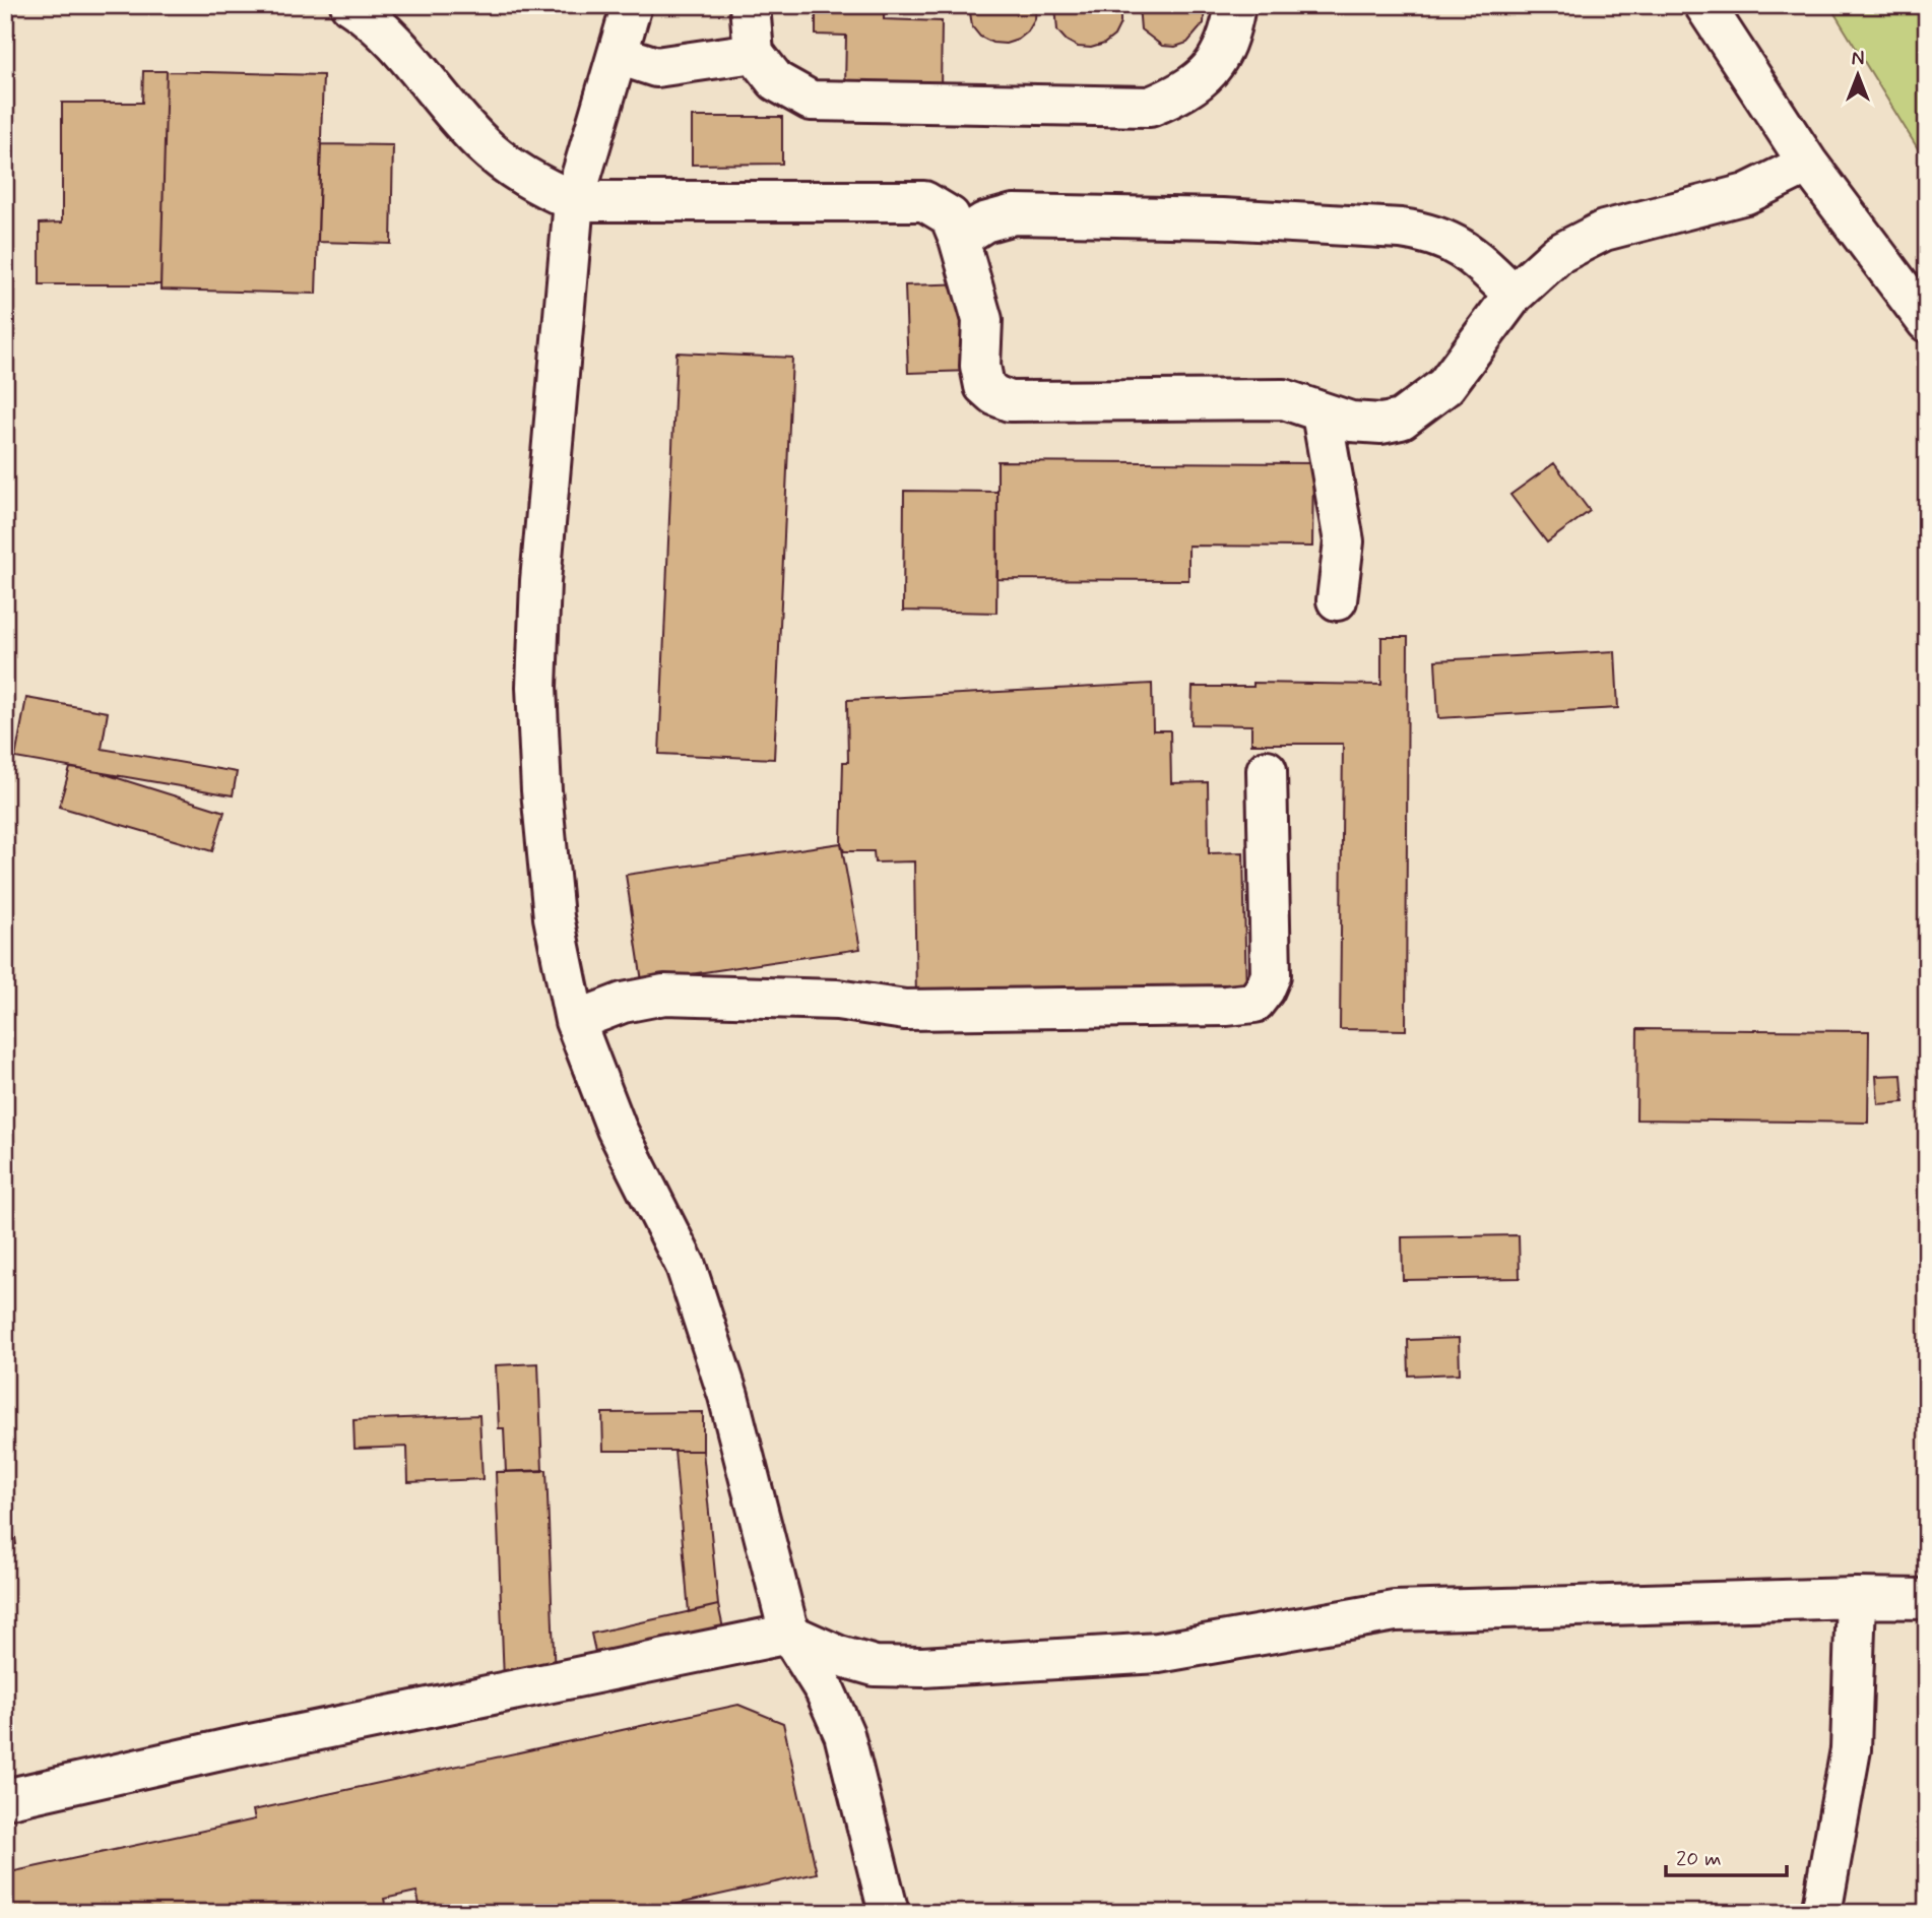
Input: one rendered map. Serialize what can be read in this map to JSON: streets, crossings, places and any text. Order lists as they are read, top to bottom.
{
  "scale_bar": "20 m",
  "north": "top"
}
